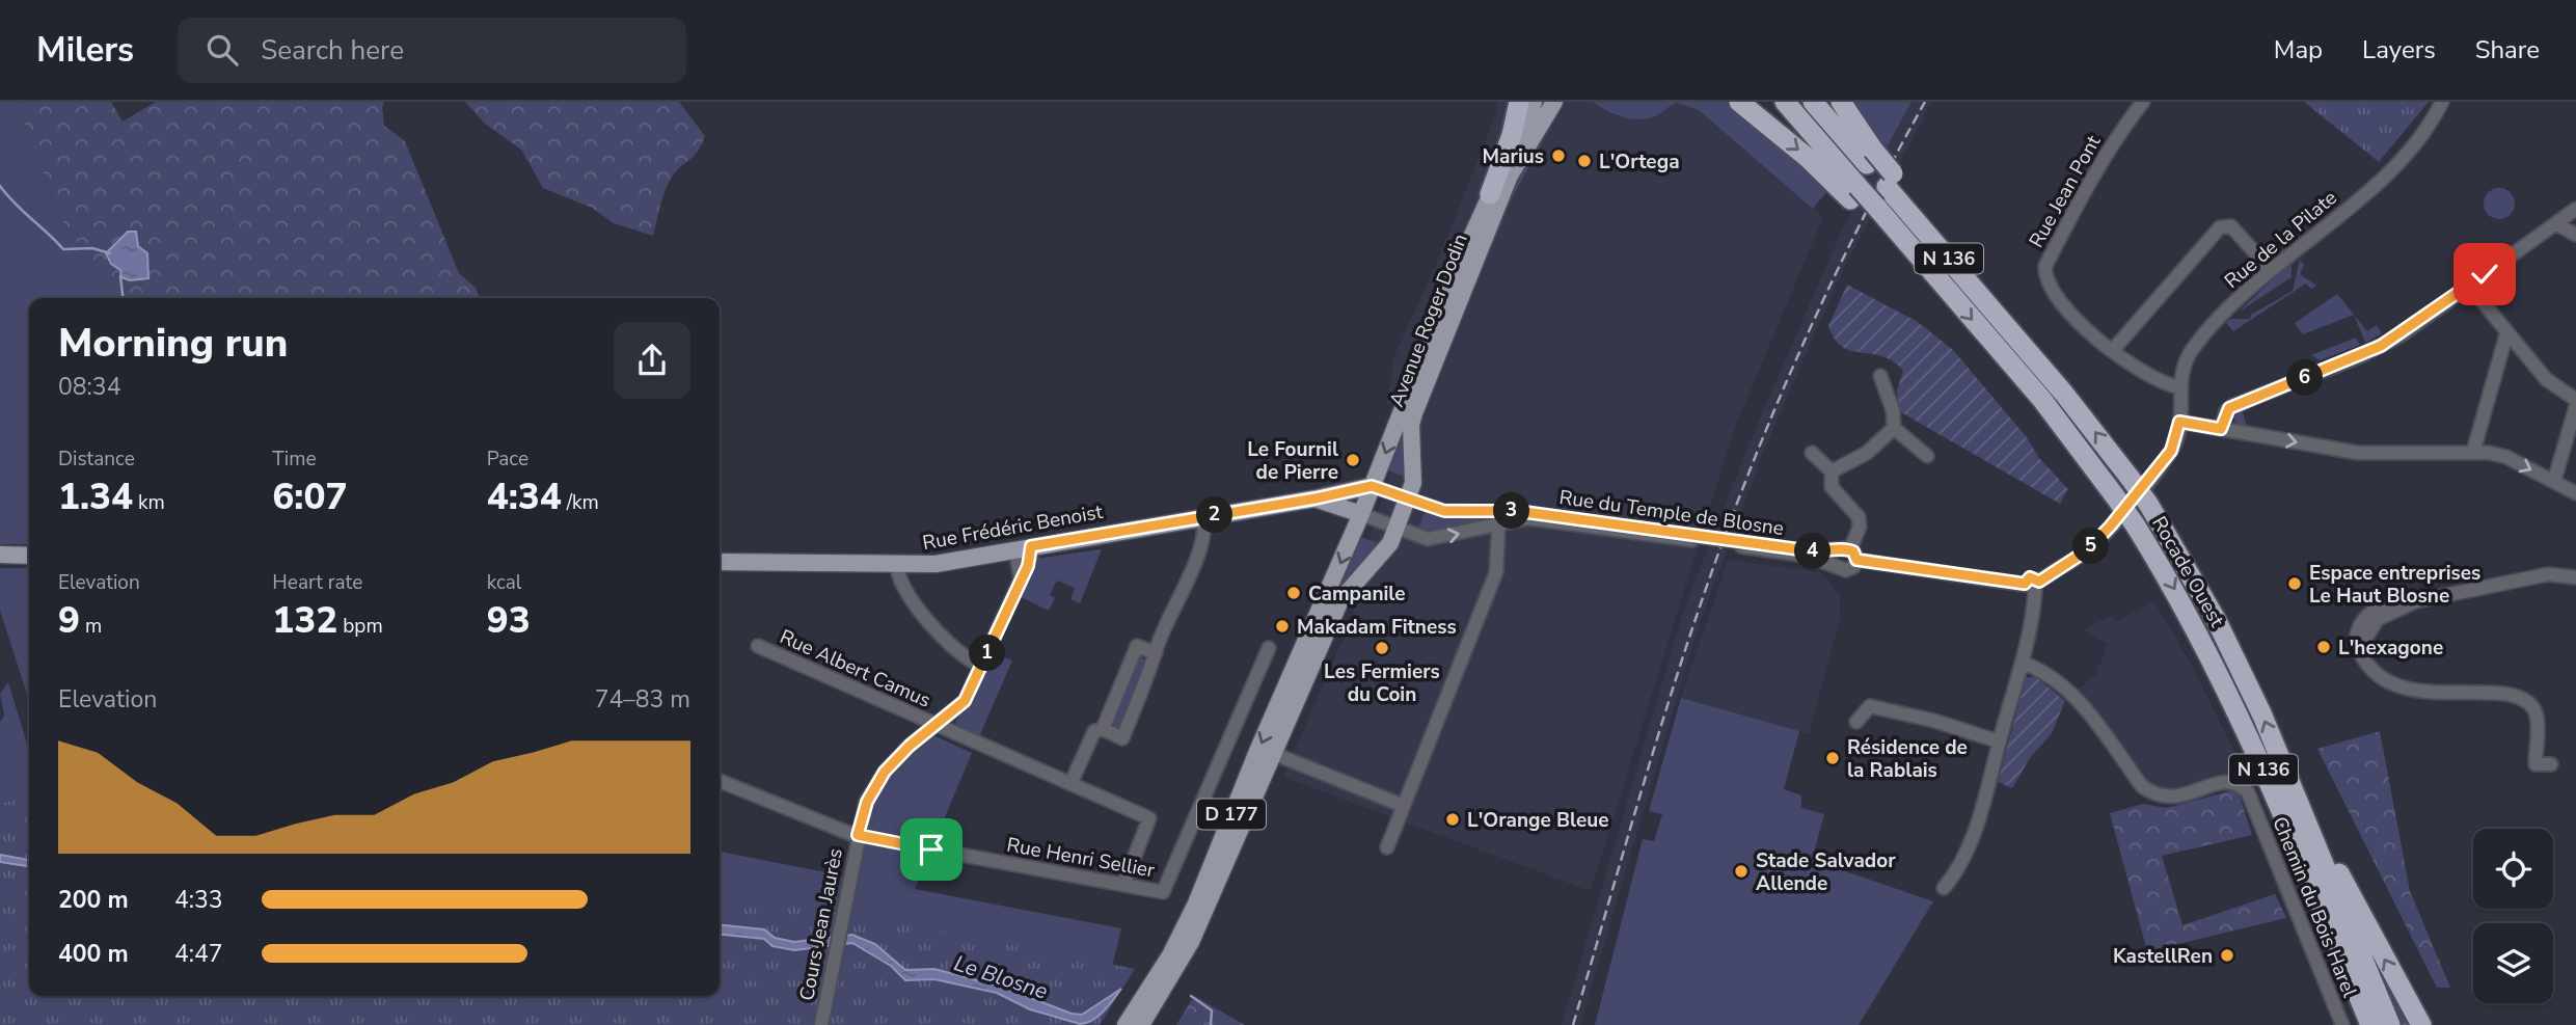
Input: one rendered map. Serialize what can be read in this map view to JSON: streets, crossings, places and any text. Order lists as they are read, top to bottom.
{
  "streets": {
    "highway": ["N 136", "Rocade Ouest"],
    "main road": ["Avenue Roger Dodin", "Rue Frédéric Benoist", "D 177"],
    "street": [
      "Rue Jean Pont",
      "Rue de la Pilate",
      "Rue du Temple de Blosne",
      "Rue Albert Camus",
      "Rue Henri Sellier",
      "Chemin du Bois Harel",
      "Cours Jean Jaurès"
    ]
  },
  "crossings": [
    ["Rue Jean Pont", "Rue de la Pilate"],
    ["Avenue Roger Dodin", "Rue du Temple de Blosne"],
    ["Avenue Roger Dodin", "Rue Frédéric Benoist"],
    ["Rue du Temple de Blosne", "Rue Frédéric Benoist"],
    ["Rue Frédéric Benoist", "Cours Jean Jaurès"],
    ["Rue Albert Camus", "Rue Henri Sellier"],
    ["Rue Albert Camus", "Cours Jean Jaurès"],
    ["Rue Henri Sellier", "Cours Jean Jaurès"]
  ],
  "water": ["Le Blosne"],
  "places": [
    "Marius",
    "L'Ortega",
    "Le Fournil de Pierre",
    "Espace entreprises Le Haut Blosne",
    "Campanile",
    "Makadam Fitness",
    "L'hexagone",
    "Les Fermiers du Coin",
    "Résidence de la Rablais",
    "L'Orange Bleue",
    "Stade Salvador Allende",
    "KastellRen"
  ],
  "page": {
    "header": "Milers",
    "search": "Search here",
    "nav": ["Map", "Layers", "Share"],
    "heading": ["Morning run", "08:34"],
    "pins": [
      "6",
      "3",
      "2",
      "5",
      "4",
      "1"
    ],
    "stats": [
      ["Distance", "1.34 km"],
      ["Time", "6:07"],
      ["Pace", "4:34 /km"],
      ["Elevation", "9 m"],
      ["Heart rate", "132 bpm"],
      ["kcal", "93"]
    ],
    "chart": ["Elevation", "74–83 m"],
    "list": [
      {
        "name": "200 m",
        "note": "4:33"
      },
      {
        "name": "400 m",
        "note": "4:47"
      }
    ]
  }
}
